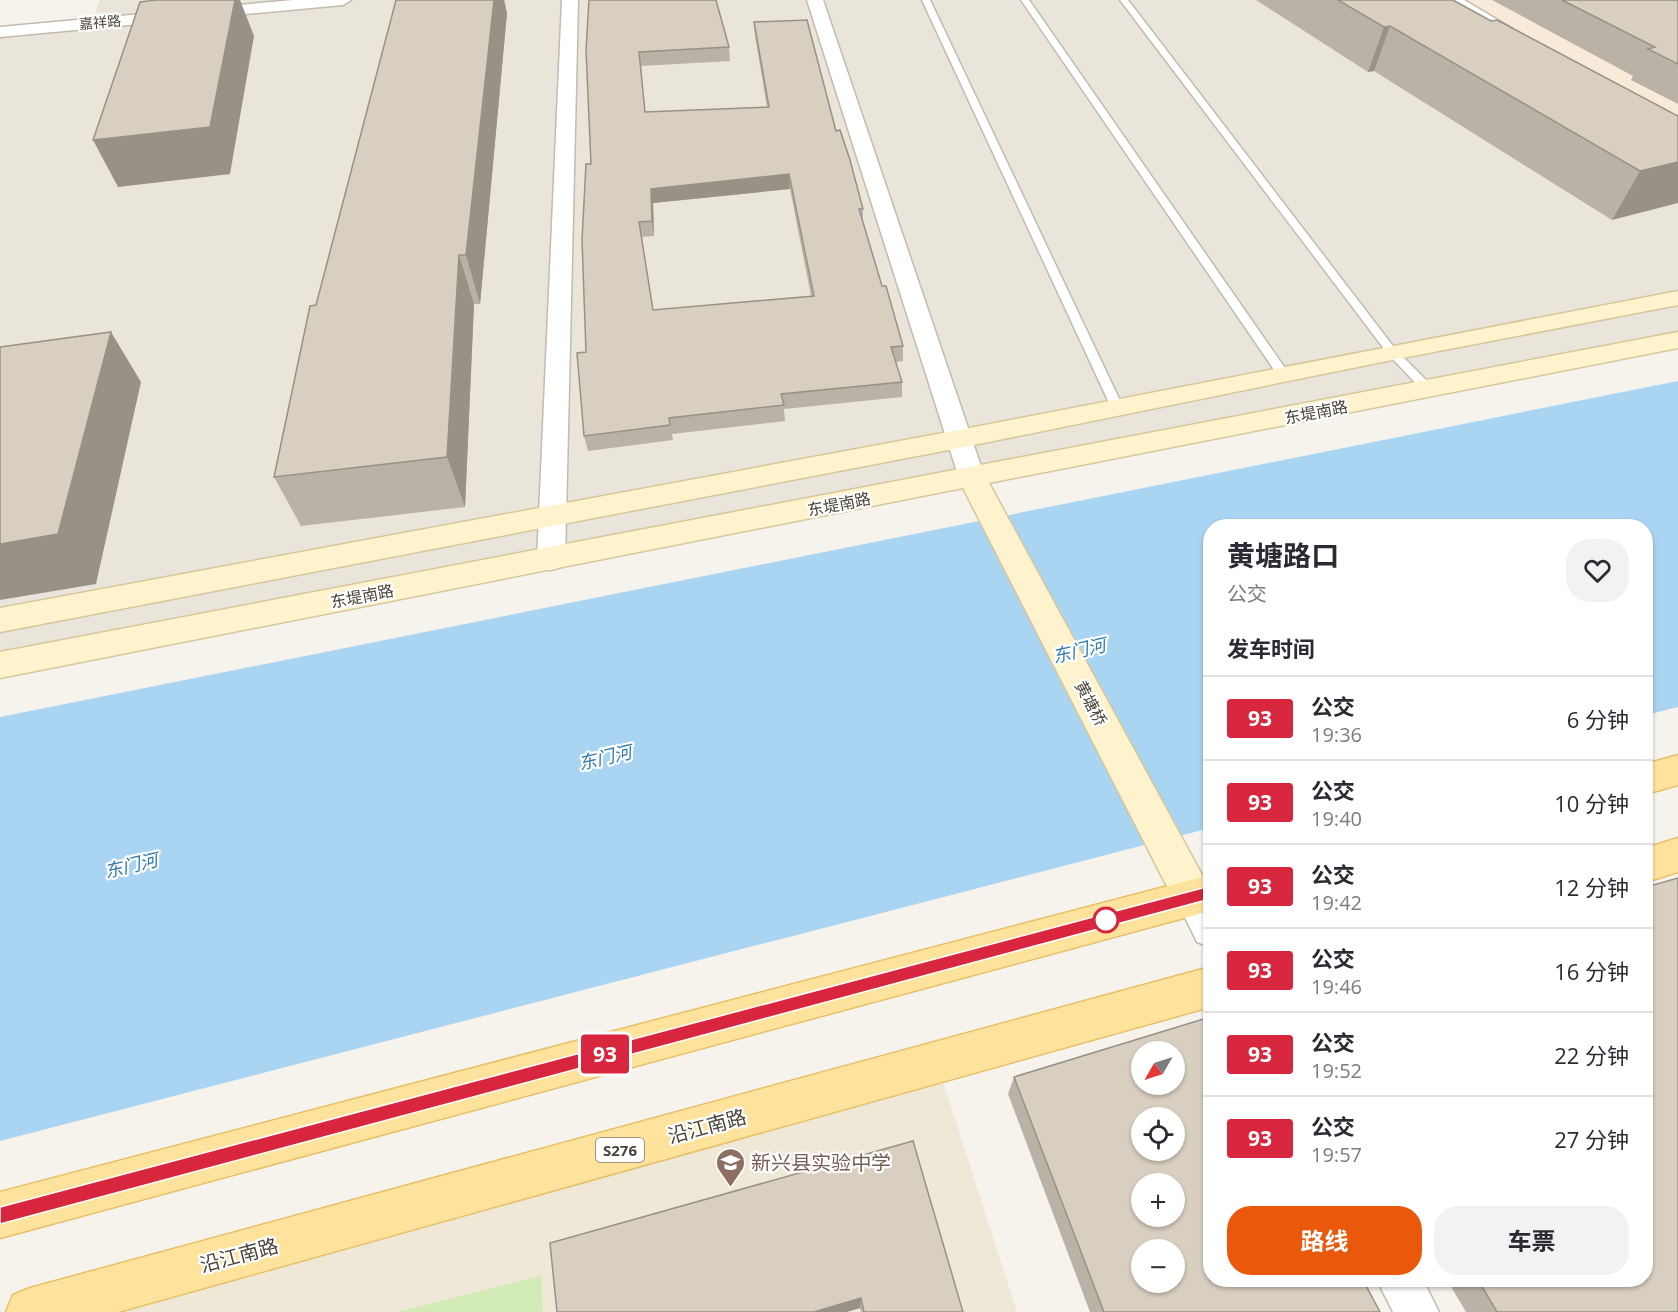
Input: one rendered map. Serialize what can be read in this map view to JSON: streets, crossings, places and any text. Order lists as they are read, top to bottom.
{
  "streets": {
    "main road": [
      "东堤南路",
      "黄塘桥",
      "沿江南路",
      "S276"
    ],
    "street": ["嘉祥路"]
  },
  "crossings": [
    ["东堤南路", "黄塘桥"]
  ],
  "water": ["东门河"],
  "places": {
    "school or university": ["新兴县实验中学"]
  },
  "lines": ["bus line 93"],
  "north": "bottom left",
  "page": {
    "on_map": "93",
    "heading": [
      ["黄塘路口", "公交"],
      "发车时间"
    ],
    "list": [
      {
        "mark": "93",
        "name": "公交",
        "note": "19:36",
        "value": "6 分钟"
      },
      {
        "mark": "93",
        "name": "公交",
        "note": "19:40",
        "value": "10 分钟"
      },
      {
        "mark": "93",
        "name": "公交",
        "note": "19:42",
        "value": "12 分钟"
      },
      {
        "mark": "93",
        "name": "公交",
        "note": "19:46",
        "value": "16 分钟"
      },
      {
        "mark": "93",
        "name": "公交",
        "note": "19:52",
        "value": "22 分钟"
      },
      {
        "mark": "93",
        "name": "公交",
        "note": "19:57",
        "value": "27 分钟"
      }
    ],
    "map_buttons": ["+", "−"],
    "buttons": ["路线", "车票"]
  }
}
